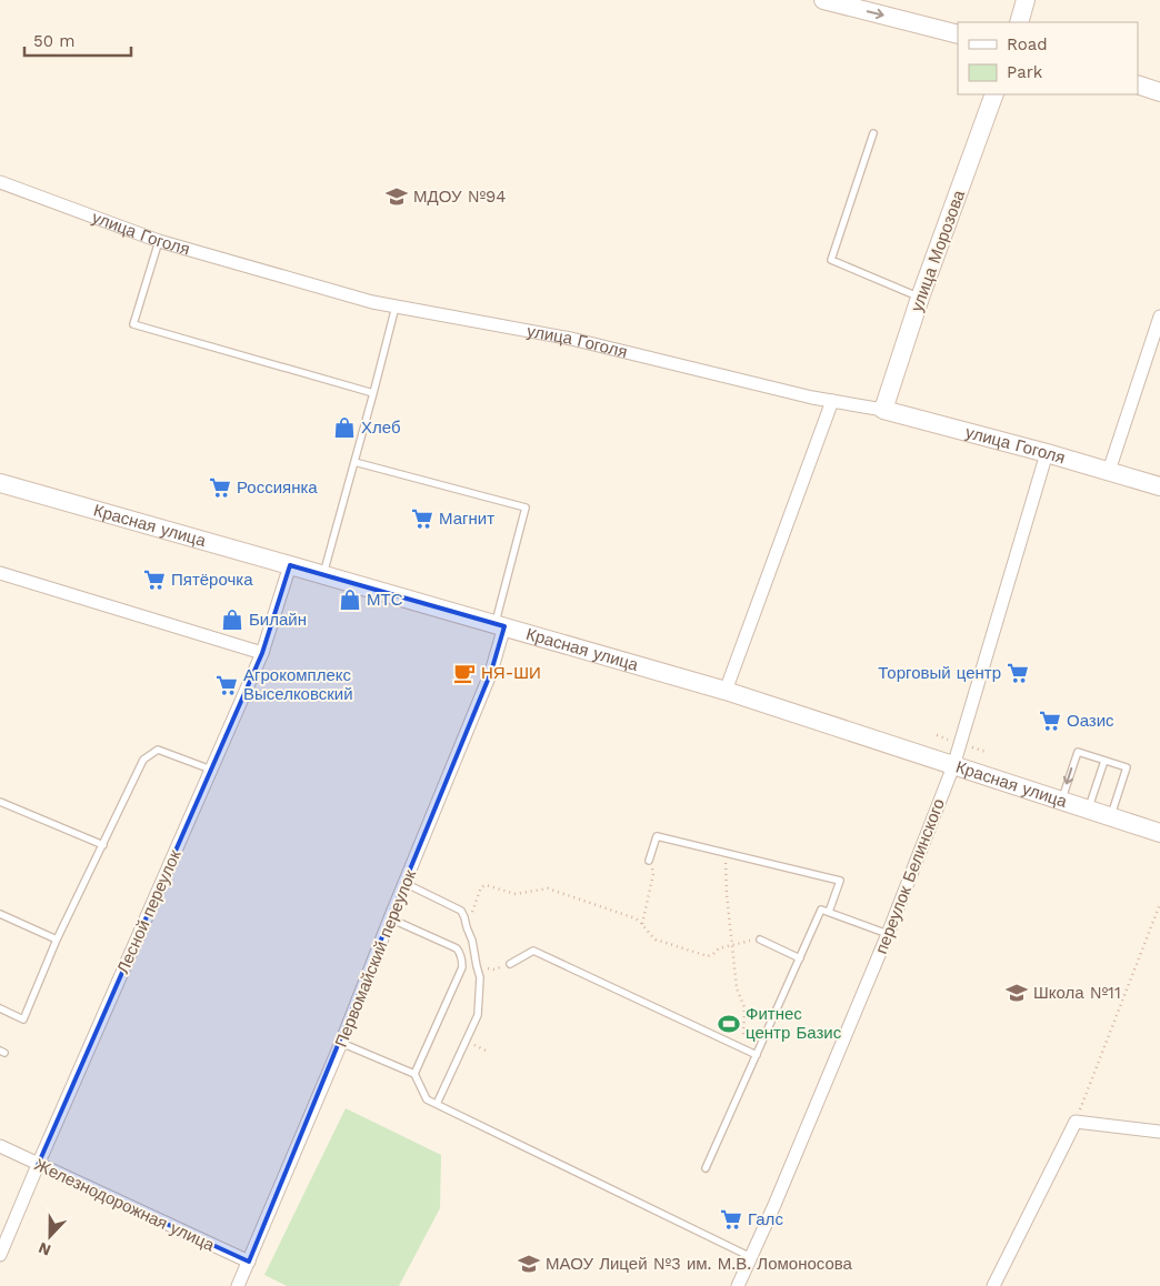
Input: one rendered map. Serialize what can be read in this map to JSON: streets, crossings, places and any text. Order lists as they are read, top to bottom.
{
  "streets": {
    "main road": ["улица Гоголя", "улица Морозова", "Красная улица"],
    "street": [
      "переулок Белинского",
      "Лесной переулок",
      "Первомайский переулок",
      "Железнодорожная улица"
    ]
  },
  "crossings": [
    ["улица Гоголя", "улица Морозова"],
    ["улица Гоголя", "переулок Белинского"],
    ["Красная улица", "переулок Белинского"],
    ["Красная улица", "Лесной переулок"],
    ["Красная улица", "Первомайский переулок"],
    ["Лесной переулок", "Железнодорожная улица"],
    ["Первомайский переулок", "Железнодорожная улица"]
  ],
  "places": {
    "school or university": ["МДОУ №94", "Школа №11", "МАОУ Лицей №3 им. М.В. Ломоносова"],
    "shop": ["Хлеб", "МТС", "Билайн"],
    "supermarket": [
      "Россиянка",
      "Магнит",
      "Пятёрочка",
      "Торговый центр",
      "Агрокомплекс Выселковский",
      "Оазис",
      "Галс"
    ],
    "cafe": ["НЯ-ШИ"],
    "sports": ["Фитнес центр Базис"]
  },
  "legend": ["Road", "Park"],
  "scale_bar": "50 m",
  "north": "bottom"
}
